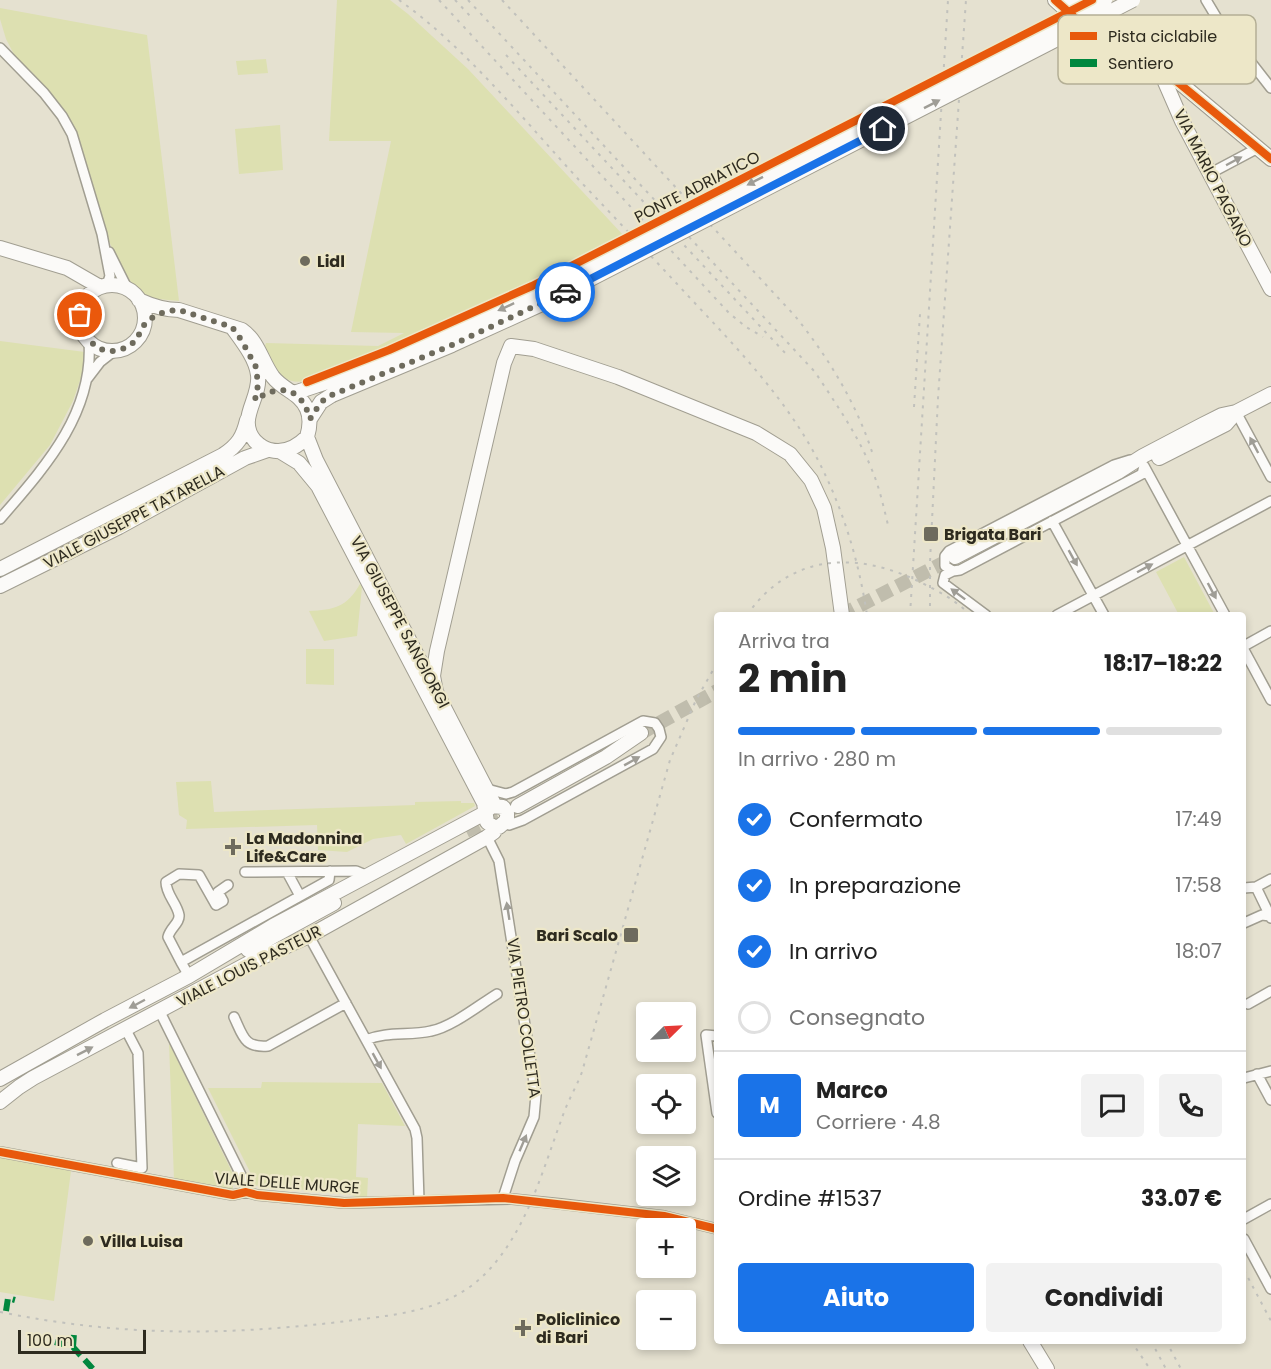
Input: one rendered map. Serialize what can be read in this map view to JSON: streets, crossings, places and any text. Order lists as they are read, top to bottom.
{
  "streets": {
    "main road": [
      "VIA MARIO PAGANO",
      "PONTE ADRIATICO",
      "VIALE GIUSEPPE TATARELLA",
      "VIA GIUSEPPE SANGIORGI",
      "VIALE LOUIS PASTEUR"
    ],
    "street": ["VIA PIETRO COLLETTA", "VIALE DELLE MURGE"]
  },
  "crossings": [
    ["PONTE ADRIATICO", "VIALE GIUSEPPE TATARELLA"],
    ["PONTE ADRIATICO", "VIA GIUSEPPE SANGIORGI"],
    ["VIALE GIUSEPPE TATARELLA", "VIA GIUSEPPE SANGIORGI"],
    ["VIA GIUSEPPE SANGIORGI", "VIALE LOUIS PASTEUR"],
    ["VIALE LOUIS PASTEUR", "VIA PIETRO COLLETTA"],
    ["VIA PIETRO COLLETTA", "VIALE DELLE MURGE"]
  ],
  "one_way": ["VIA PIETRO COLLETTA"],
  "places": {
    "other": ["Lidl", "Villa Luisa"],
    "transit": ["Brigata Bari", "Bari Scalo"],
    "health": ["La Madonnina Life&Care", "Policlinico di Bari"]
  },
  "legend": ["Pista ciclabile", "Sentiero"],
  "scale_bar": "100 m",
  "north": "top right",
  "page": {
    "heading": ["2 min", "Arriva tra", "18:17–18:22"],
    "panel": [
      "Marco",
      "Corriere · 4.8",
      "Ordine #1537",
      "33.07 €"
    ],
    "bar": "In arrivo · 280 m",
    "list": [
      ["Confermato", "17:49"],
      ["In preparazione", "17:58"],
      ["In arrivo", "18:07"],
      "Consegnato"
    ],
    "map_buttons": ["+", "−"],
    "round": "M",
    "buttons": ["Aiuto", "Condividi"],
    "scale": "100 m"
  }
}
